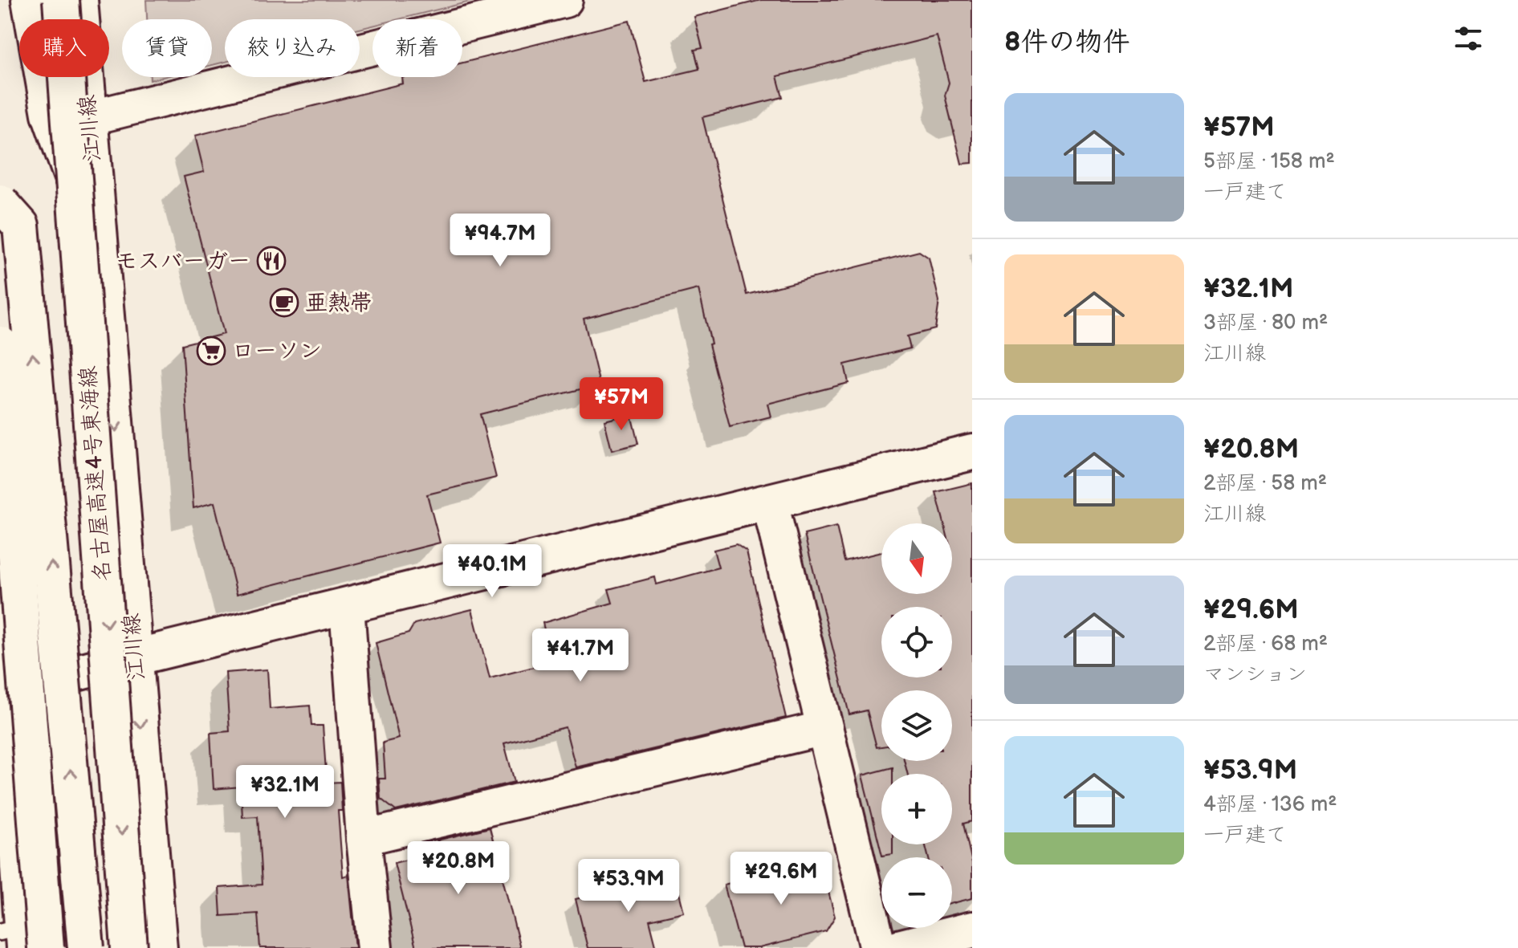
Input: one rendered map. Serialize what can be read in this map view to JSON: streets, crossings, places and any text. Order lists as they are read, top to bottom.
{
  "streets": {
    "main road": ["江川線", "名古屋高速4号東海線"]
  },
  "places": {
    "restaurant": ["モスバーガー"],
    "cafe": ["亜熱帯"],
    "supermarket": ["ローソン"]
  },
  "north": "bottom",
  "page": {
    "heading": "8件の物件",
    "chip": [
      "購入",
      "賃貸",
      "絞り込み",
      "新着"
    ],
    "list": [
      {
        "name": "¥57M",
        "note": "5部屋 · 158 m² · 一戸建て"
      },
      {
        "name": "¥32.1M",
        "note": "3部屋 · 80 m² · 江川線"
      },
      {
        "name": "¥20.8M",
        "note": "2部屋 · 58 m² · 江川線"
      },
      {
        "name": "¥29.6M",
        "note": "2部屋 · 68 m² · マンション"
      },
      {
        "name": "¥53.9M",
        "note": "4部屋 · 136 m² · 一戸建て"
      }
    ],
    "price": [
      "¥94.7M",
      "¥57M",
      "¥40.1M",
      "¥41.7M",
      "¥32.1M",
      "¥20.8M",
      "¥29.6M",
      "¥53.9M"
    ],
    "map_buttons": ["+", "−"]
  }
}
